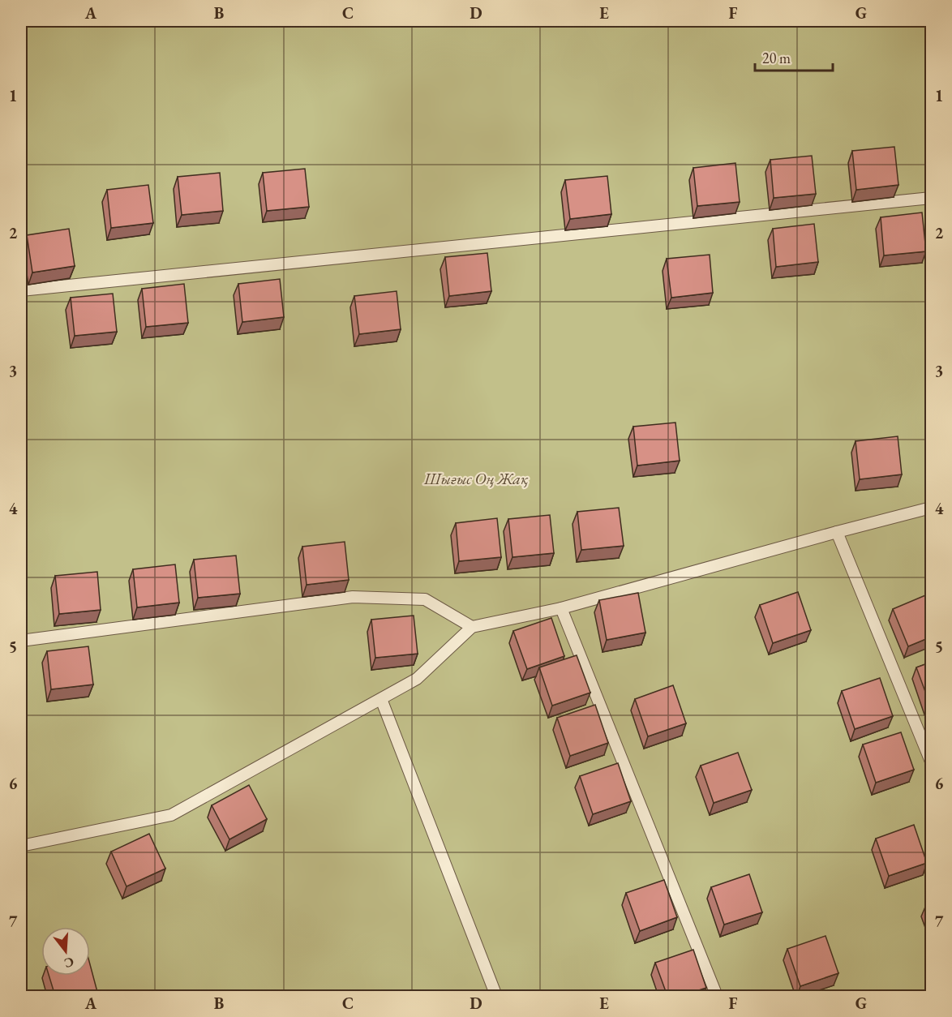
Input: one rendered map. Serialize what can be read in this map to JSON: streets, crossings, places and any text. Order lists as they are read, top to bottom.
{
  "parks": ["Шығыс Оң Жақ"],
  "scale_bar": "20 m",
  "north": "bottom",
  "grid": {
    "columns": [
      "A",
      "B",
      "C",
      "D",
      "E",
      "F",
      "G"
    ],
    "rows": [
      "1",
      "2",
      "3",
      "4",
      "5",
      "6",
      "7"
    ]
  }
}
